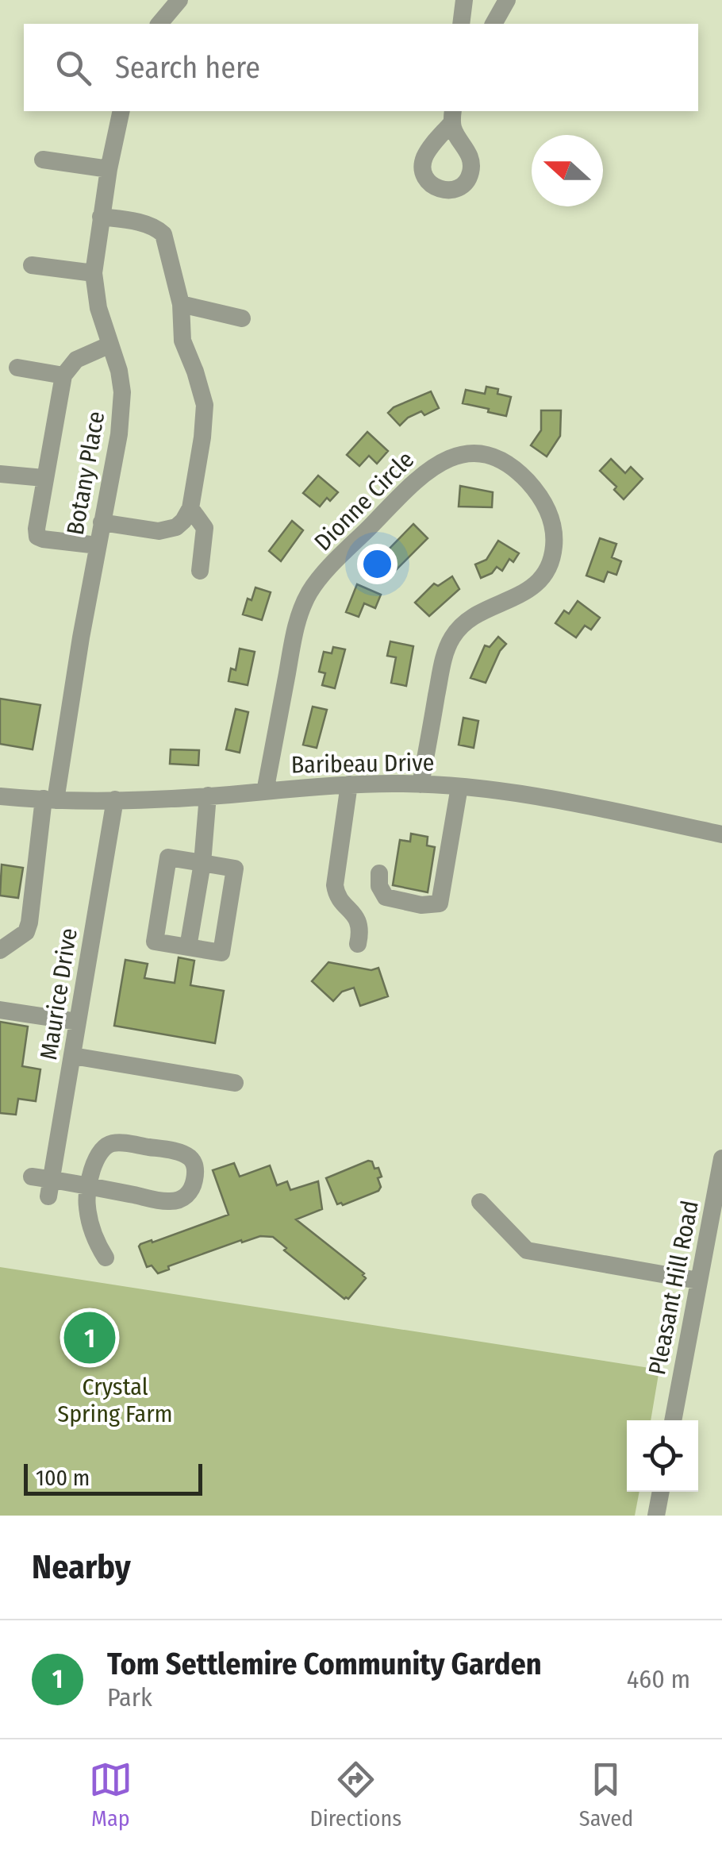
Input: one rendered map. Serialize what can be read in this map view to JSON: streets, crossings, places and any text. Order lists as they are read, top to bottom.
{
  "streets": {
    "street": [
      "Botany Place",
      "Dionne Circle",
      "Baribeau Drive",
      "Maurice Drive",
      "Pleasant Hill Road"
    ]
  },
  "crossings": [
    ["Botany Place", "Baribeau Drive"],
    ["Dionne Circle", "Baribeau Drive"],
    ["Baribeau Drive", "Maurice Drive"]
  ],
  "parks": ["Crystal Spring Farm"],
  "scale_bar": "100 m",
  "north": "left",
  "page": {
    "search": "Search here",
    "pins": "1",
    "scale": "100 m",
    "heading": "Nearby",
    "list": [
      {
        "mark": "1",
        "name": "Tom Settlemire Community Garden",
        "note": "Park",
        "value": "460 m"
      }
    ],
    "nav": ["Map", "Directions", "Saved"]
  }
}
